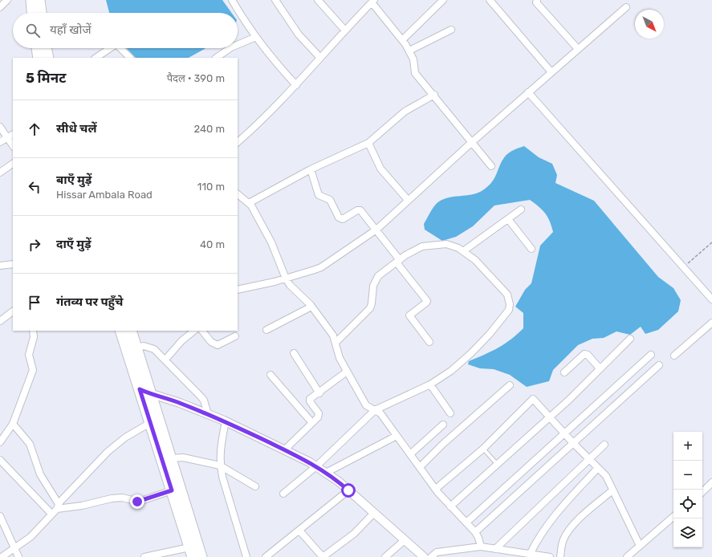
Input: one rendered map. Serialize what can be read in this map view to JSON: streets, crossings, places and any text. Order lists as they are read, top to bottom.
{
  "north": "bottom right",
  "page": {
    "search": "यहाँ खोजें",
    "heading": ["5 मिनट", "पैदल · 390 m"],
    "list": [
      ["सीधे चलें", "240 m"],
      ["बाएँ मुड़ें", "Hissar Ambala Road", "110 m"],
      ["दाएँ मुड़ें", "40 m"],
      "गंतव्य पर पहुँचे"
    ],
    "map_buttons": ["+", "−"]
  }
}
